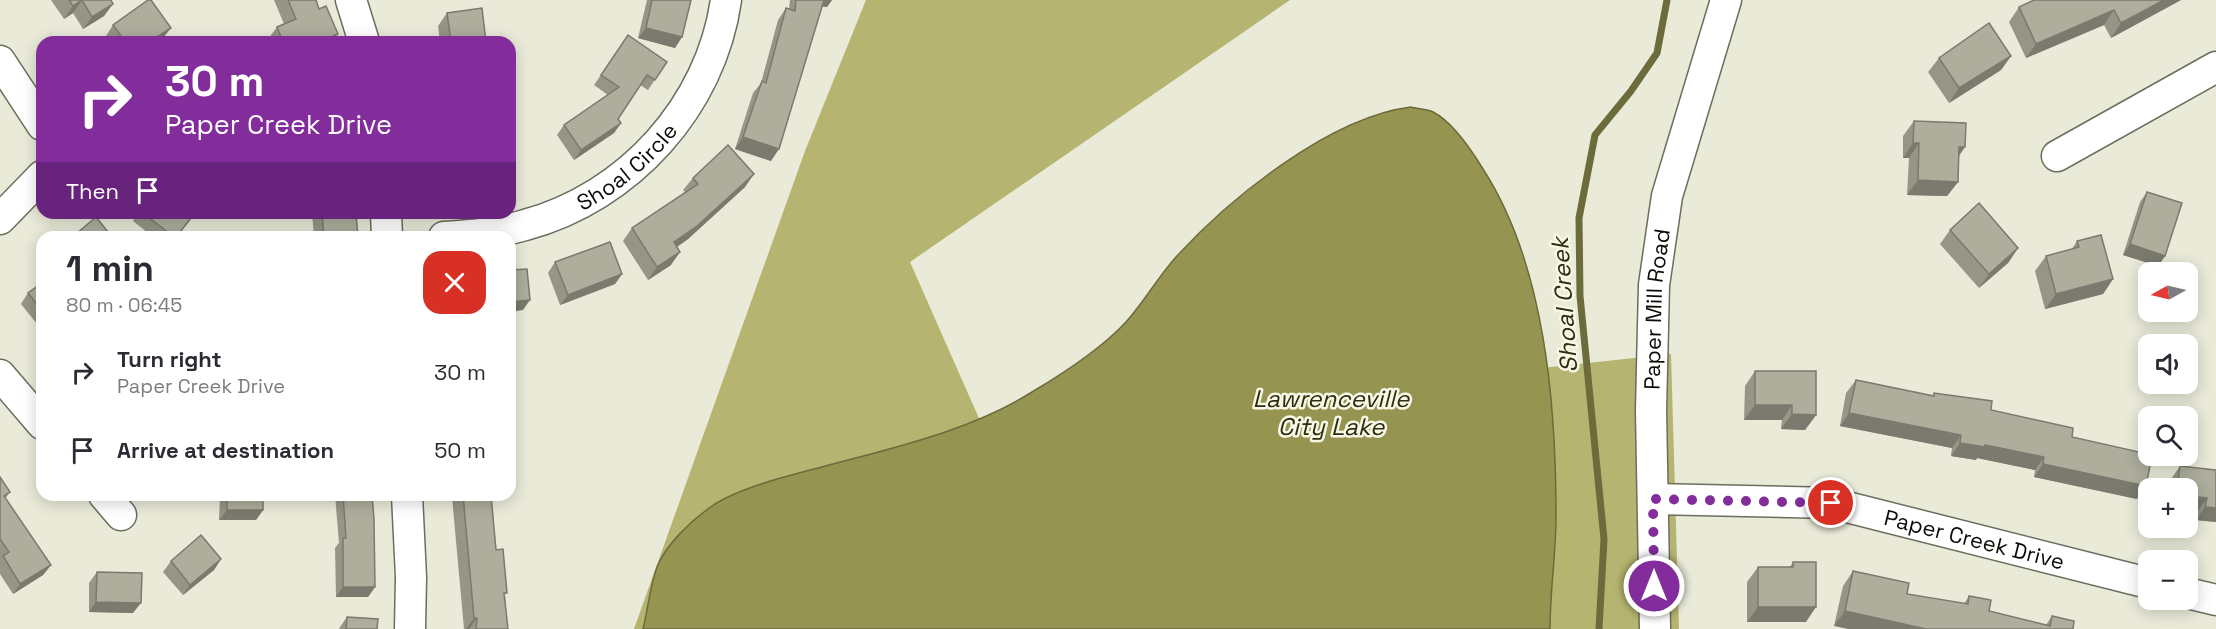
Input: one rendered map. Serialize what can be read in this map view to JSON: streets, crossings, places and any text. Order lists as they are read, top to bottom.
{
  "streets": {
    "street": ["Shoal Circle", "Paper Mill Road", "Paper Creek Drive"]
  },
  "crossings": [
    ["Paper Mill Road", "Paper Creek Drive"]
  ],
  "water": ["Shoal Creek", "Lawrenceville City Lake"],
  "north": "left",
  "page": {
    "turn": ["30 m", "Paper Creek Drive"],
    "then": "Then",
    "heading": ["1 min", "80 m · 06:45"],
    "map_buttons": ["+", "−"],
    "list": [
      {
        "name": "Turn right",
        "note": "Paper Creek Drive",
        "value": "30 m"
      },
      {
        "name": "Arrive at destination",
        "value": "50 m"
      }
    ]
  }
}
